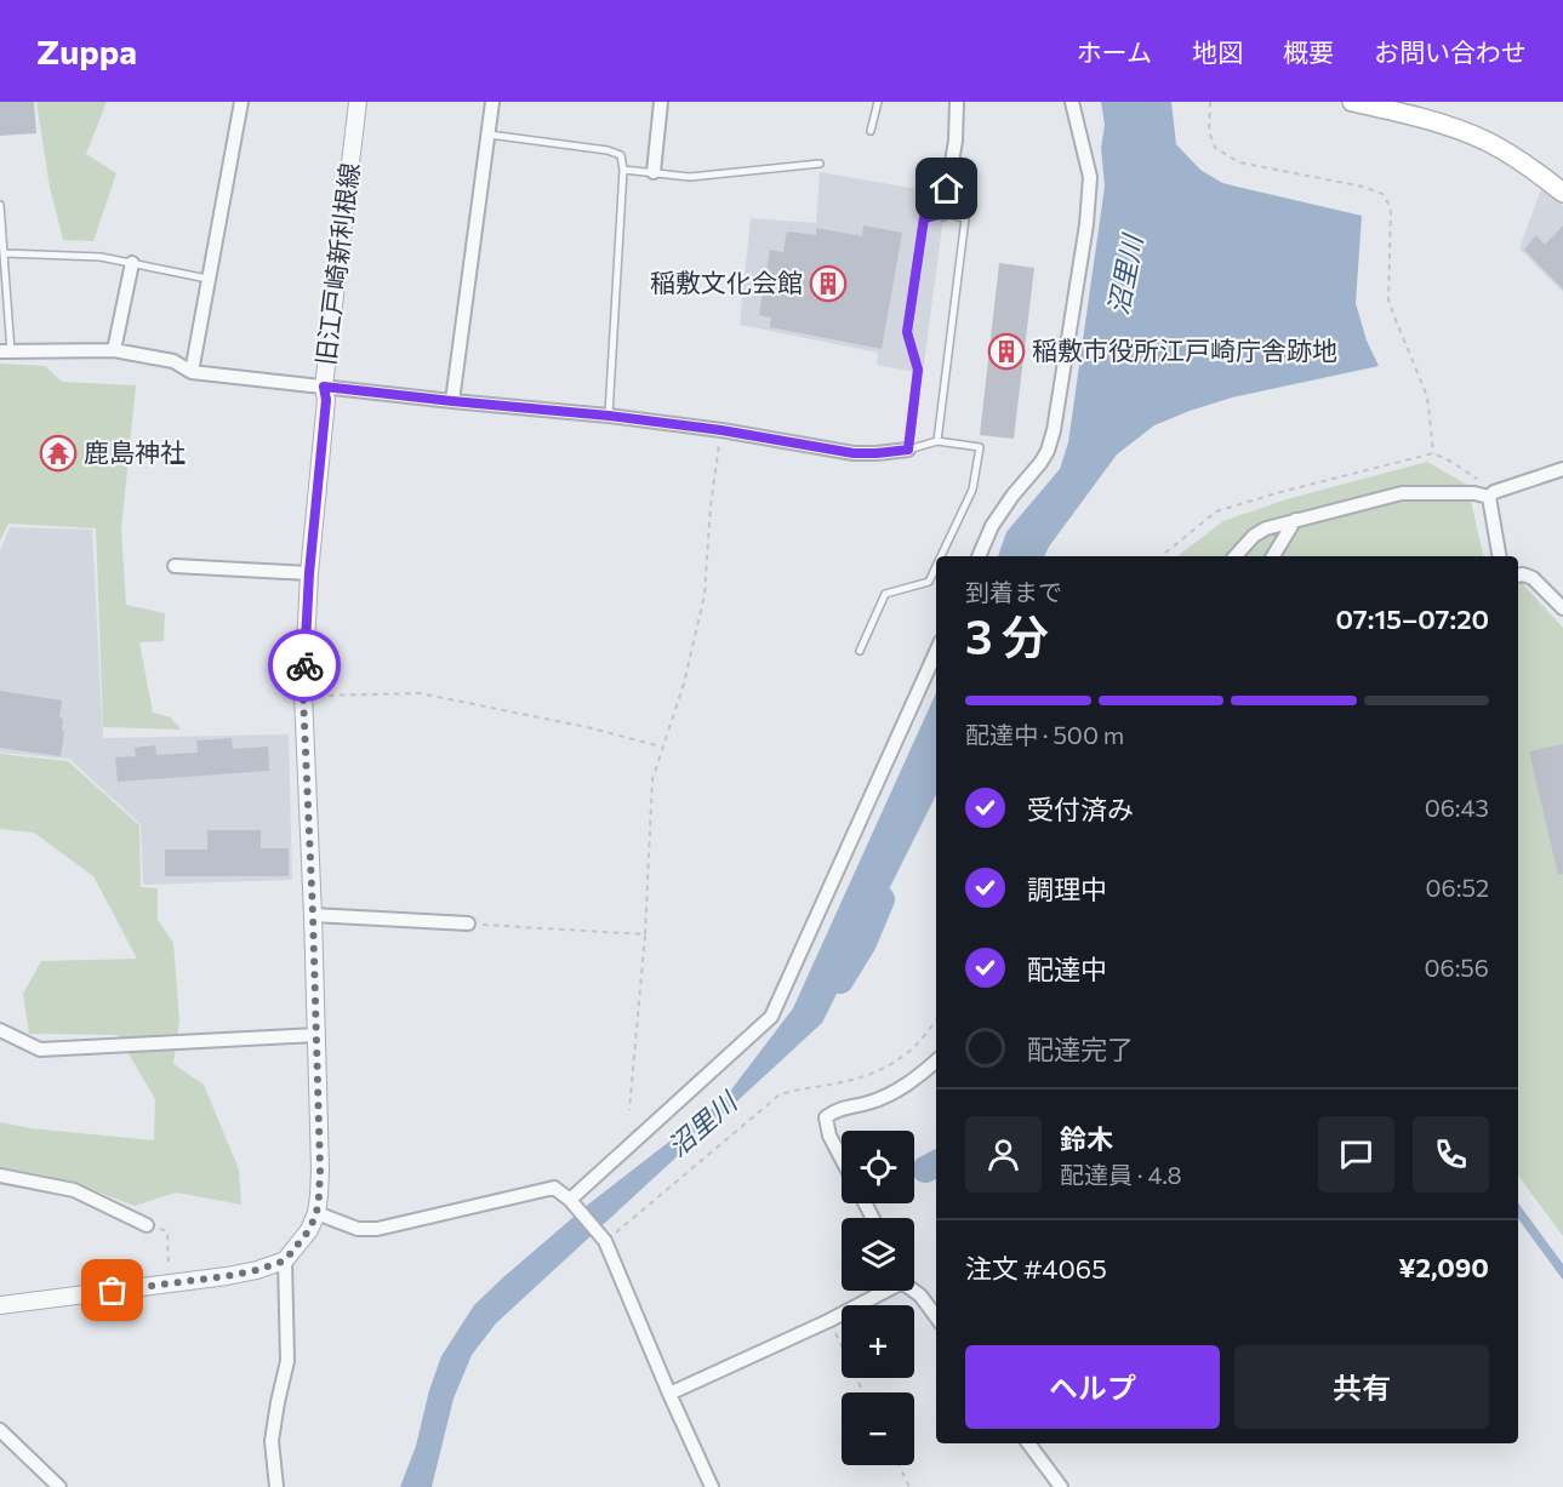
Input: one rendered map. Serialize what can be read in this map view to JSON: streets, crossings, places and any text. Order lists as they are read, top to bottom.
{
  "streets": {
    "street": ["旧江戸崎新利根線"]
  },
  "water": ["沼里川"],
  "places": {
    "building": ["稲敷文化会館", "稲敷市役所江戸崎庁舎跡地"],
    "temple": ["鹿島神社"]
  },
  "page": {
    "header": "Zuppa",
    "nav": [
      "ホーム",
      "地図",
      "概要",
      "お問い合わせ"
    ],
    "heading": ["3 分", "到着まで", "07:15–07:20"],
    "panel": [
      "鈴木",
      "配達員 · 4.8",
      "注文 #4065",
      "¥2,090"
    ],
    "bar": "配達中 · 500 m",
    "list": [
      ["受付済み", "06:43"],
      ["調理中", "06:52"],
      ["配達中", "06:56"],
      "配達完了"
    ],
    "map_buttons": ["+", "−"],
    "buttons": ["ヘルプ", "共有"]
  }
}
